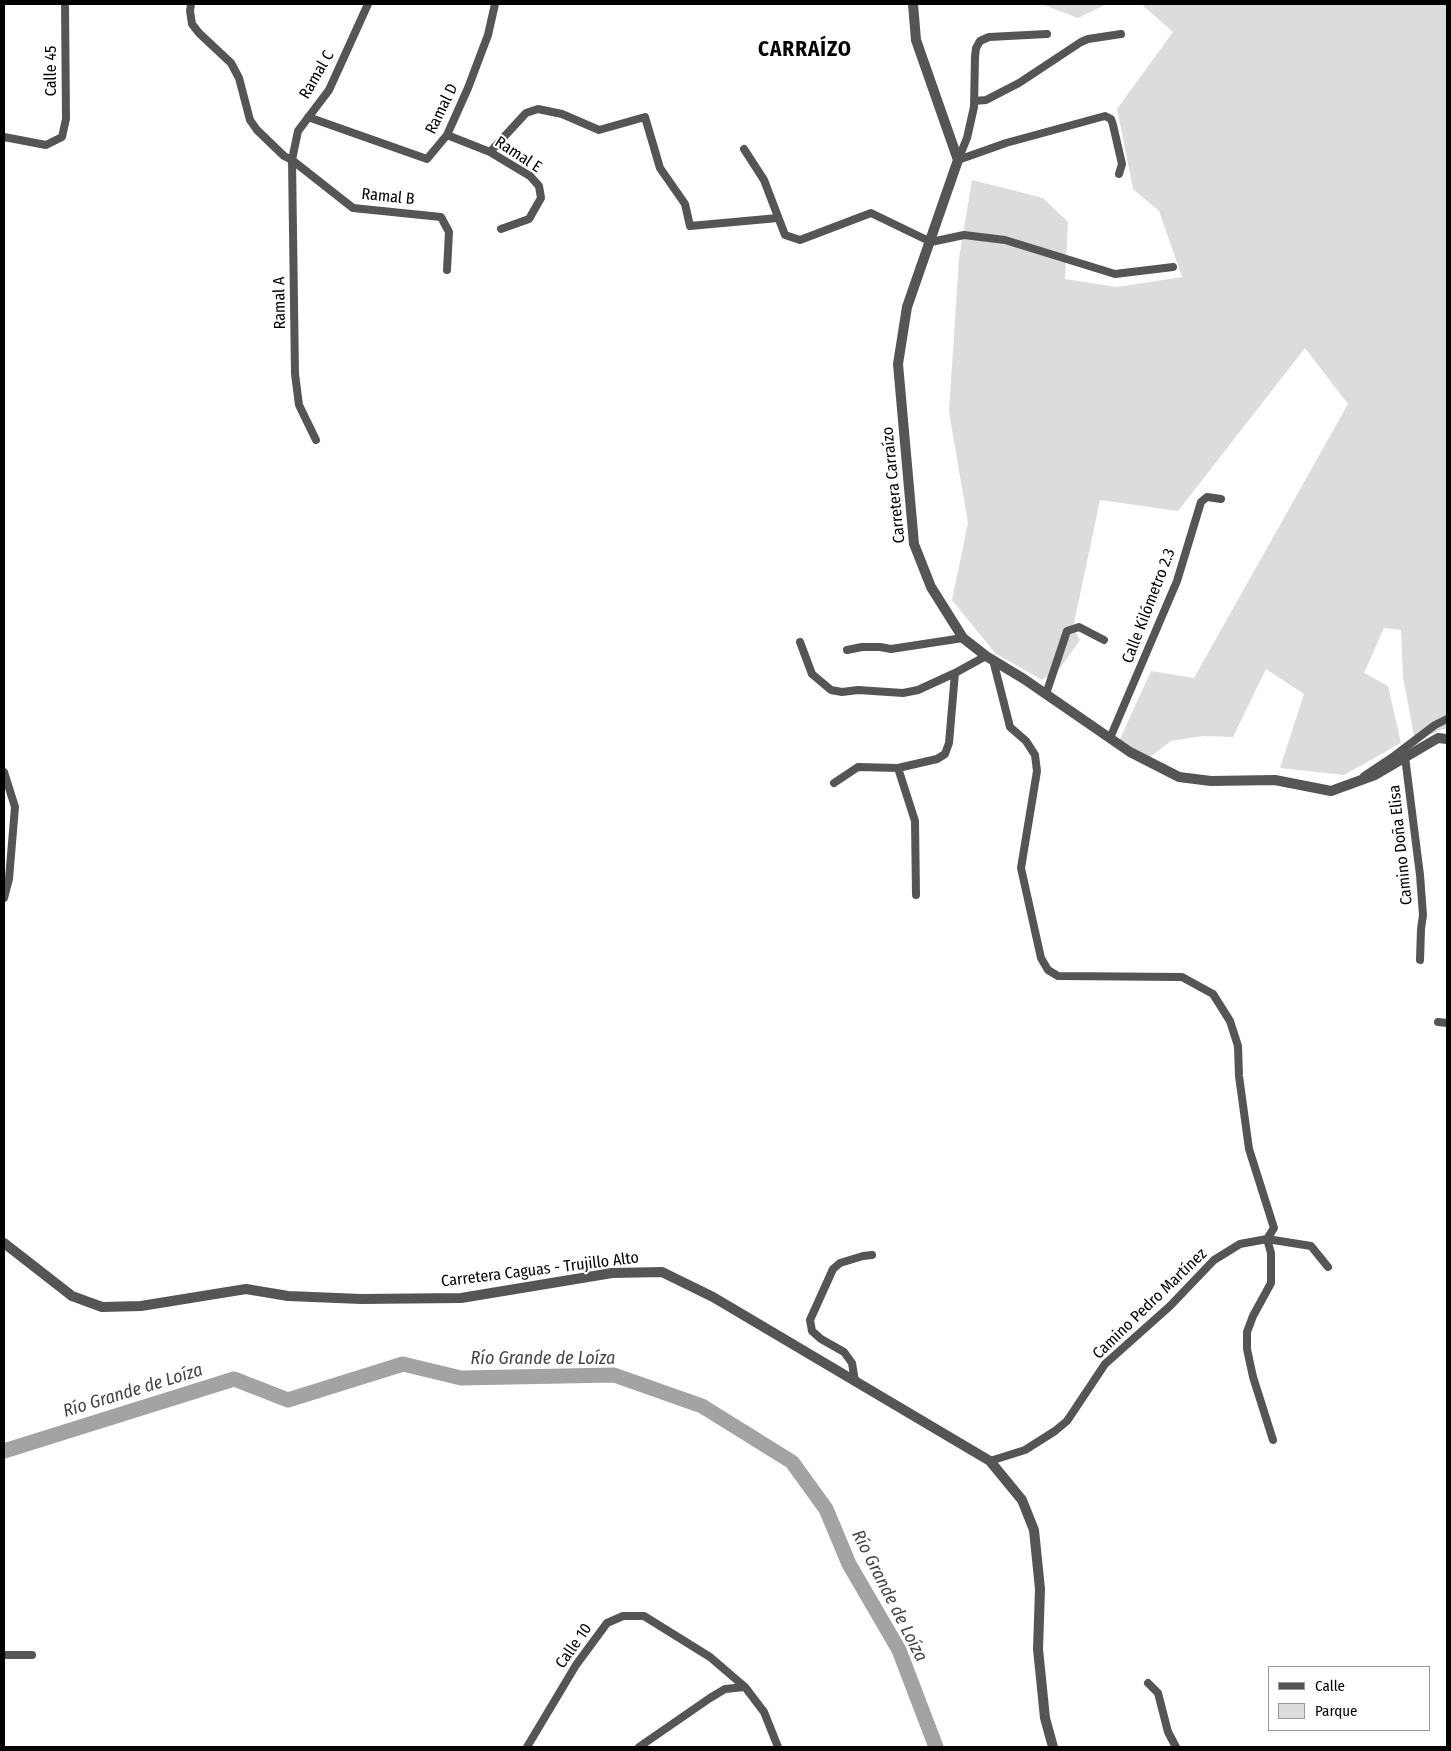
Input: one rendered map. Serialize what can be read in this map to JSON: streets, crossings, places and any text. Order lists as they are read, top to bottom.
{
  "streets": {
    "street": [
      "Calle 45",
      "Ramal C",
      "Ramal D",
      "Ramal E",
      "Ramal B",
      "Ramal A",
      "Carretera Carraízo",
      "Calle Kilómetro 2.3",
      "Camino Doña Elisa",
      "Carretera Caguas - Trujillo Alto",
      "Camino Pedro Martínez",
      "Calle 10"
    ]
  },
  "crossings": [
    ["Ramal C", "Ramal D"],
    ["Ramal C", "Ramal B"],
    ["Ramal C", "Ramal A"],
    ["Ramal D", "Ramal E"],
    ["Ramal B", "Ramal A"],
    ["Carretera Carraízo", "Calle Kilómetro 2.3"],
    ["Carretera Carraízo", "Camino Doña Elisa"],
    ["Carretera Caguas - Trujillo Alto", "Camino Pedro Martínez"]
  ],
  "districts": ["CARRAÍZO"],
  "water": ["Río Grande de Loíza"],
  "legend": ["Calle", "Parque"]
}
